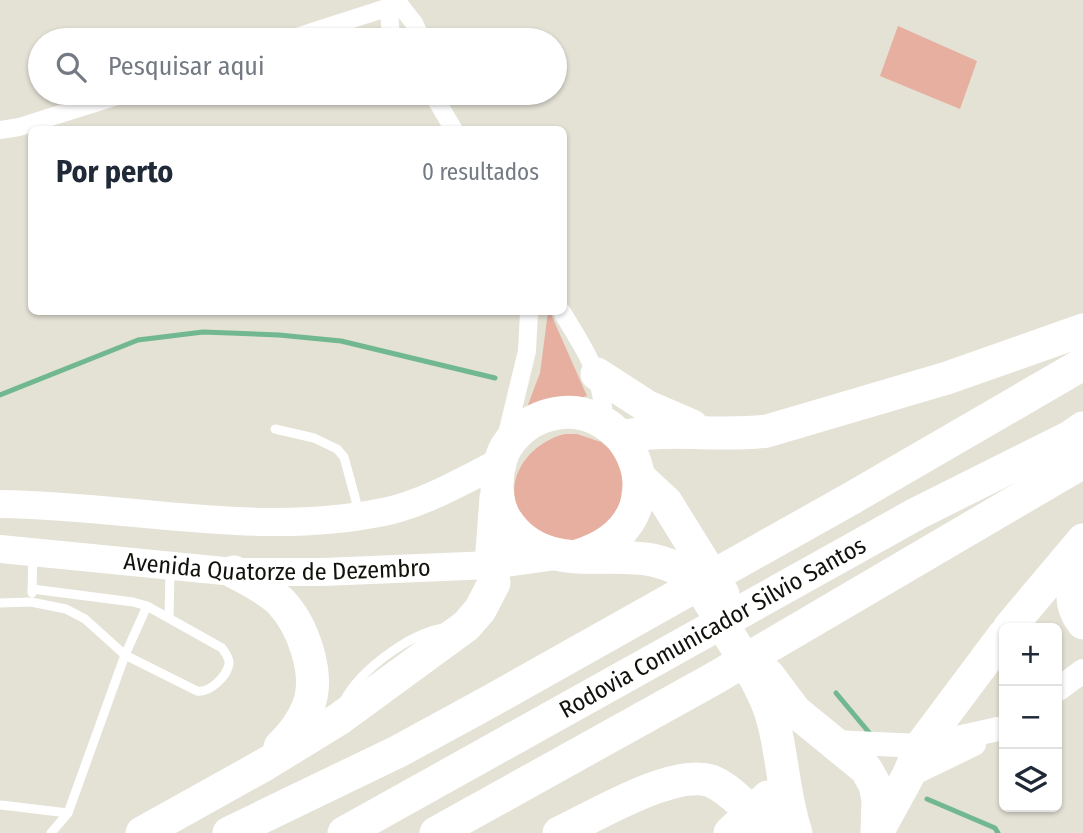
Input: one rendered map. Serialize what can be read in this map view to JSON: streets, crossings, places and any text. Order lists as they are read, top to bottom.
{
  "streets": {
    "highway": ["Rodovia Comunicador Silvio Santos"],
    "main road": ["Avenida Quatorze de Dezembro"]
  },
  "page": {
    "search": "Pesquisar aqui",
    "heading": ["Por perto", "0 resultados"],
    "map_buttons": ["+", "−"]
  }
}
